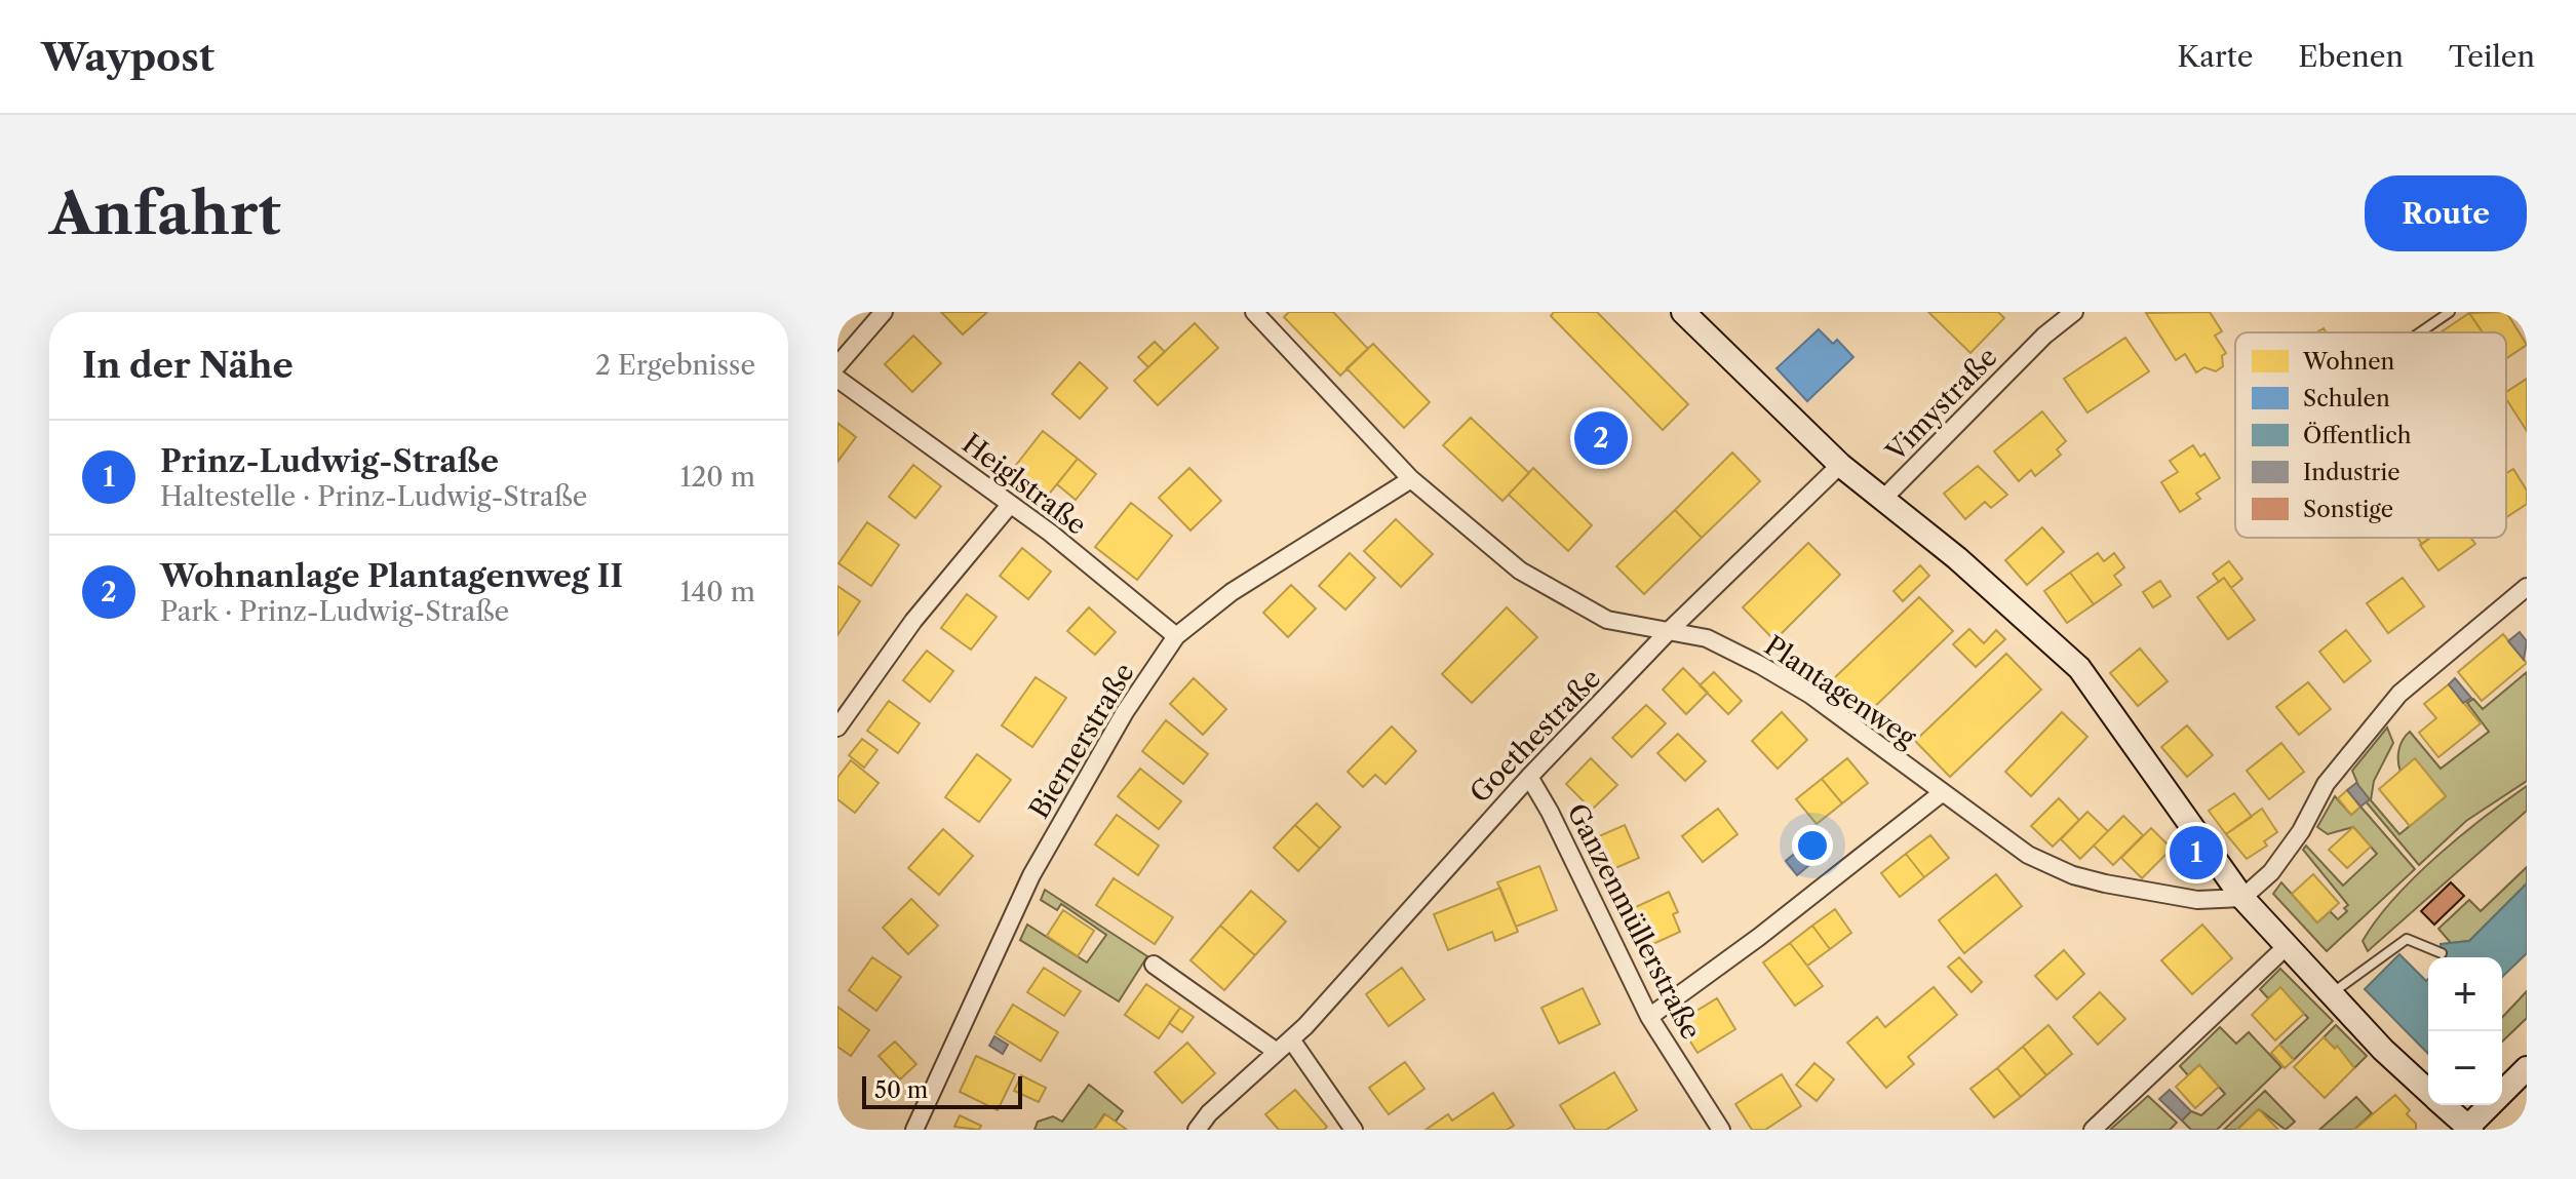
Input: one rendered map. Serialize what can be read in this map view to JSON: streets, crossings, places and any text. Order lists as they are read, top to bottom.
{
  "streets": {
    "street": [
      "Vimystraße",
      "Heiglstraße",
      "Plantagenweg",
      "Goethestraße",
      "Biernerstraße",
      "Ganzenmüllerstraße"
    ]
  },
  "crossings": [
    ["Heiglstraße", "Biernerstraße"],
    ["Plantagenweg", "Goethestraße"],
    ["Plantagenweg", "Biernerstraße"],
    ["Goethestraße", "Ganzenmüllerstraße"]
  ],
  "legend": [
    "Wohnen",
    "Schulen",
    "Öffentlich",
    "Industrie",
    "Sonstige"
  ],
  "scale_bar": "50 m",
  "page": {
    "header": "Waypost",
    "nav": ["Karte", "Ebenen", "Teilen"],
    "buttons": "Route",
    "title": "Anfahrt",
    "heading": ["In der Nähe", "2 Ergebnisse"],
    "pins": ["2", "1"],
    "list": [
      {
        "mark": "1",
        "name": "Prinz-Ludwig-Straße",
        "note": "Haltestelle · Prinz-Ludwig-Straße",
        "value": "120 m"
      },
      {
        "mark": "2",
        "name": "Wohnanlage Plantagenweg II",
        "note": "Park · Prinz-Ludwig-Straße",
        "value": "140 m"
      }
    ],
    "map_buttons": ["+", "−"],
    "scale": "50 m"
  }
}
